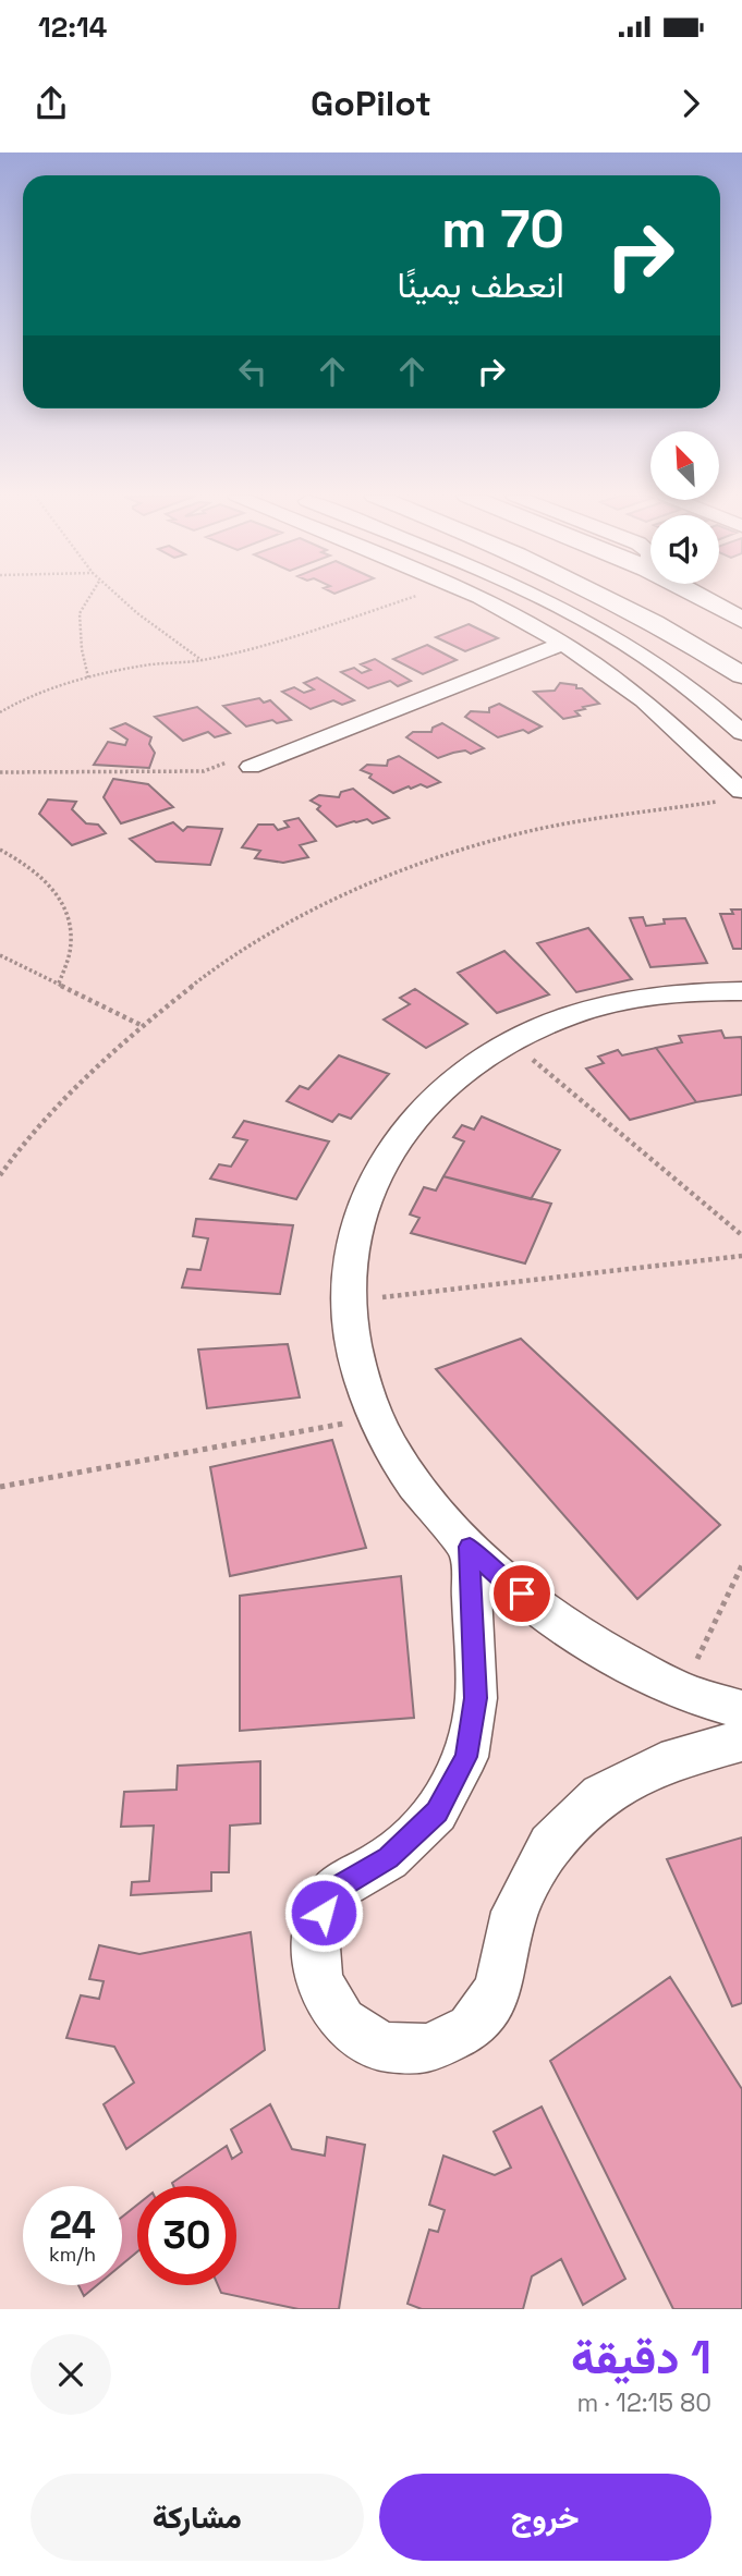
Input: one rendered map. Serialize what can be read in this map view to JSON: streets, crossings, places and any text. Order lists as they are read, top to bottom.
{
  "north": "top left",
  "page": {
    "status": "12:14",
    "header": "GoPilot",
    "turn": ["70 m", "انعطف يمينًا"],
    "speed": "24 km/h",
    "limit": "30",
    "heading": ["1 دقيقة", "80 m · 12:15"],
    "buttons": ["خروج", "مشاركة"]
  }
}
